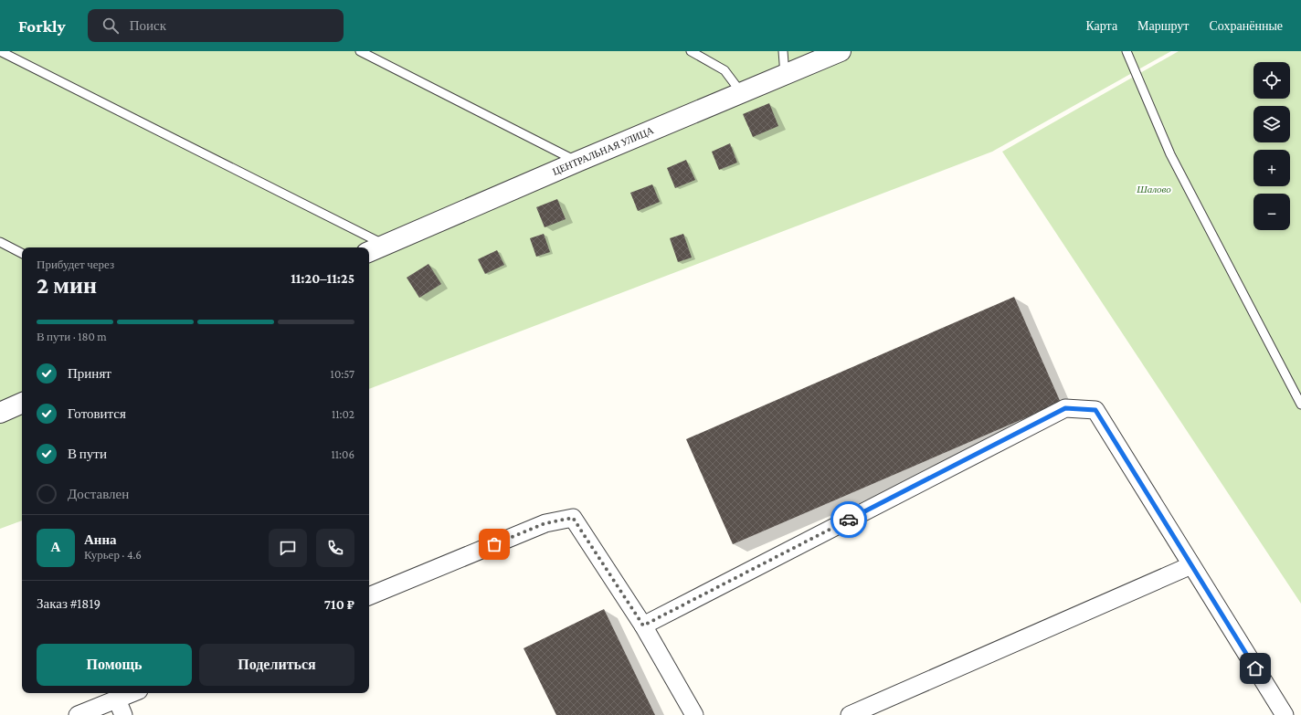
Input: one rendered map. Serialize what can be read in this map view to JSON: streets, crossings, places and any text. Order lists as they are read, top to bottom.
{
  "streets": {
    "street": ["ЦЕНТРАЛЬНАЯ УЛИЦА"]
  },
  "parks": ["Шалово"],
  "page": {
    "header": "Forkly",
    "search": "Поиск",
    "nav": ["Карта", "Маршрут", "Сохранённые"],
    "map_buttons": ["+", "−"],
    "heading": ["2 мин", "Прибудет через", "11:20–11:25"],
    "panel": [
      "Анна",
      "Курьер · 4.6",
      "Заказ #1819",
      "710 ₽"
    ],
    "bar": "В пути · 180 m",
    "list": [
      ["Принят", "10:57"],
      ["Готовится", "11:02"],
      ["В пути", "11:06"],
      "Доставлен"
    ],
    "round": "А",
    "buttons": ["Помощь", "Поделиться"]
  }
}
